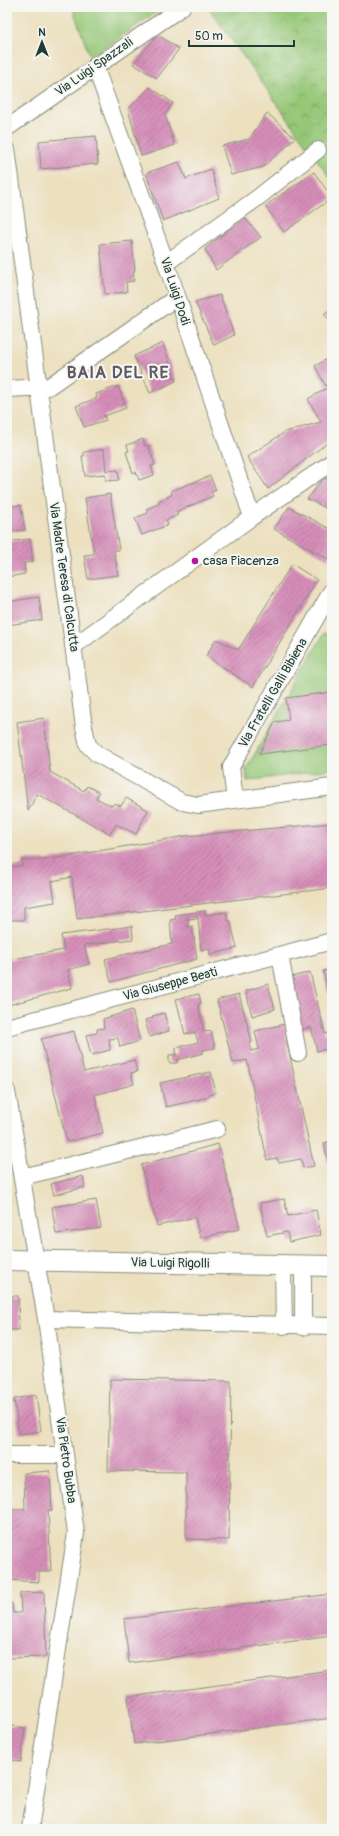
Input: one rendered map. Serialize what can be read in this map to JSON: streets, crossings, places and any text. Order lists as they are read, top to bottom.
{
  "streets": {
    "main road": ["Via Luigi Rigolli"],
    "street": [
      "Via Luigi Spazzali",
      "Via Luigi Dodi",
      "Via Madre Teresa di Calcutta",
      "Via Fratelli Galli Bibiena",
      "Via Giuseppe Beati",
      "Via Pietro Bubba"
    ]
  },
  "crossings": [
    ["Via Luigi Spazzali", "Via Luigi Dodi"],
    ["Via Madre Teresa di Calcutta", "Via Fratelli Galli Bibiena"],
    ["Via Luigi Rigolli", "Via Pietro Bubba"]
  ],
  "districts": ["BAIA DEL RE"],
  "places": ["casa Piacenza"],
  "scale_bar": "50 m",
  "north": "top"
}
